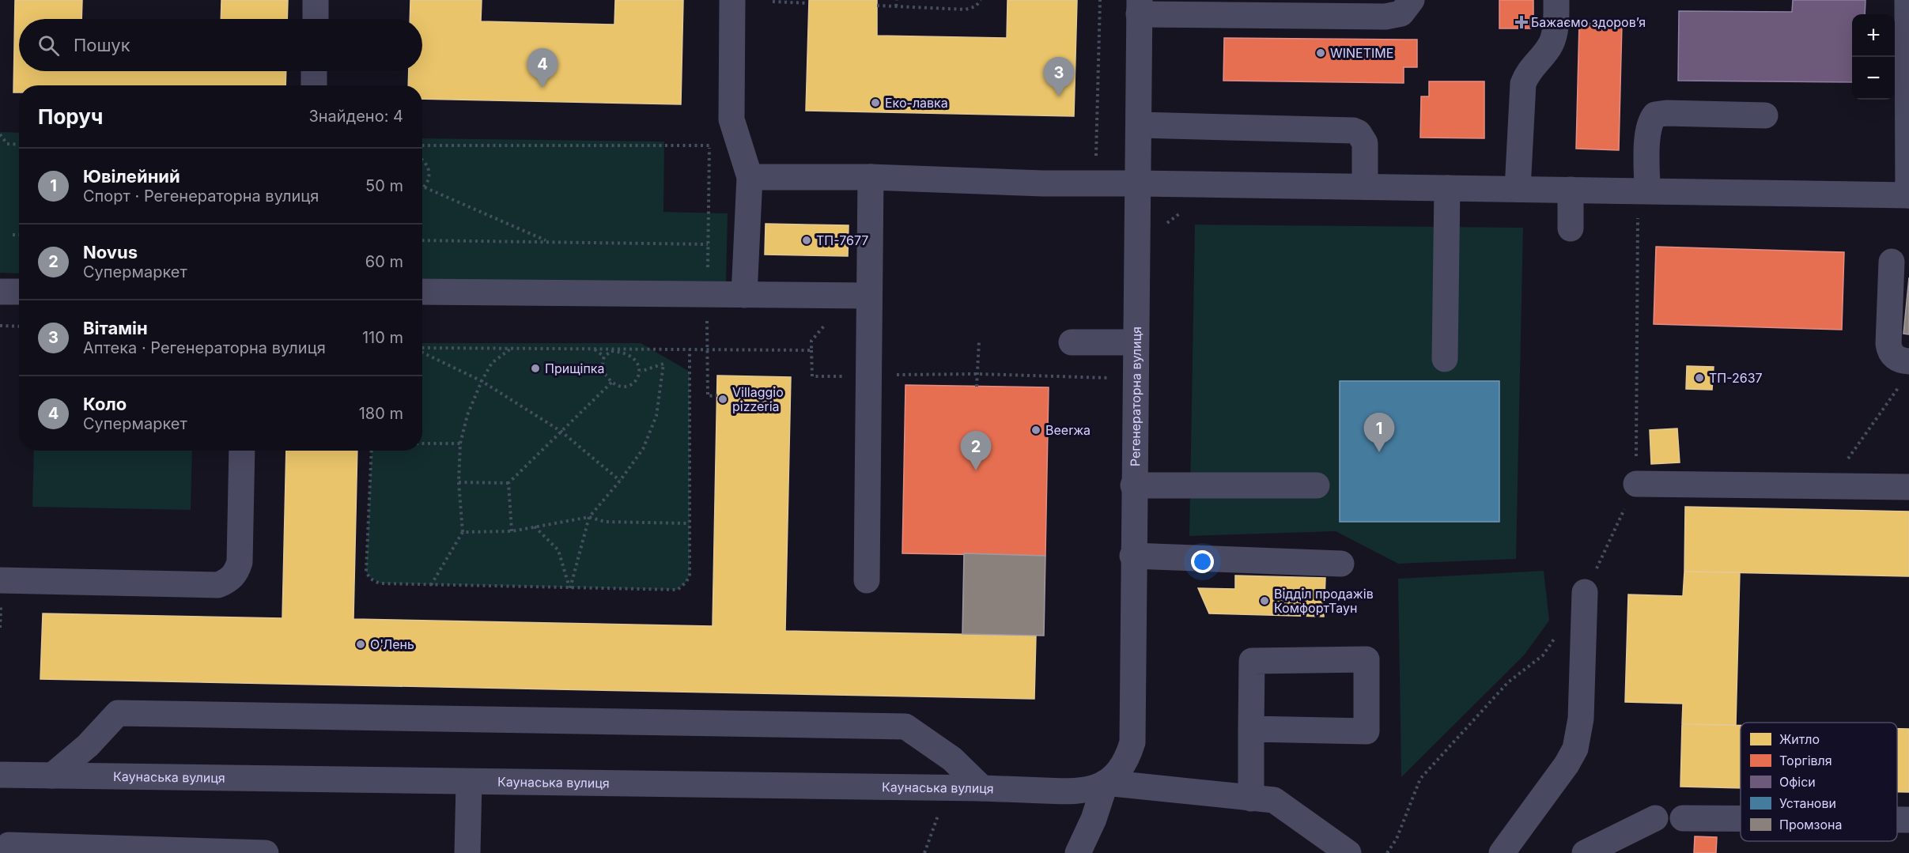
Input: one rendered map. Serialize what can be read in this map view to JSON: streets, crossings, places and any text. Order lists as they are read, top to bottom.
{
  "streets": {
    "street": ["Регенераторна вулиця", "Каунаська вулиця"]
  },
  "crossings": [
    ["Регенераторна вулиця", "Каунаська вулиця"]
  ],
  "places": {
    "health": ["Бажаємо здоровʼя"],
    "other": [
      "WINETIME",
      "Еко-лавка",
      "ТП-7677",
      "Прищіпка",
      "ТП-2637",
      "Villaggio pizzeria",
      "Beerжа",
      "Відділ продажів КомфортТаун",
      "О'Лень"
    ]
  },
  "legend": [
    "Житло",
    "Торгівля",
    "Офіси",
    "Установи",
    "Промзона"
  ],
  "page": {
    "map_buttons": ["+", "−"],
    "search": "Пошук",
    "pins": [
      "4",
      "3",
      "1",
      "2"
    ],
    "heading": ["Поруч", "Знайдено: 4"],
    "list": [
      {
        "mark": "1",
        "name": "Ювілейний",
        "note": "Спорт · Регенераторна вулиця",
        "value": "50 m"
      },
      {
        "mark": "2",
        "name": "Novus",
        "note": "Супермаркет",
        "value": "60 m"
      },
      {
        "mark": "3",
        "name": "Вітамін",
        "note": "Аптека · Регенераторна вулиця",
        "value": "110 m"
      },
      {
        "mark": "4",
        "name": "Коло",
        "note": "Супермаркет",
        "value": "180 m"
      }
    ]
  }
}
